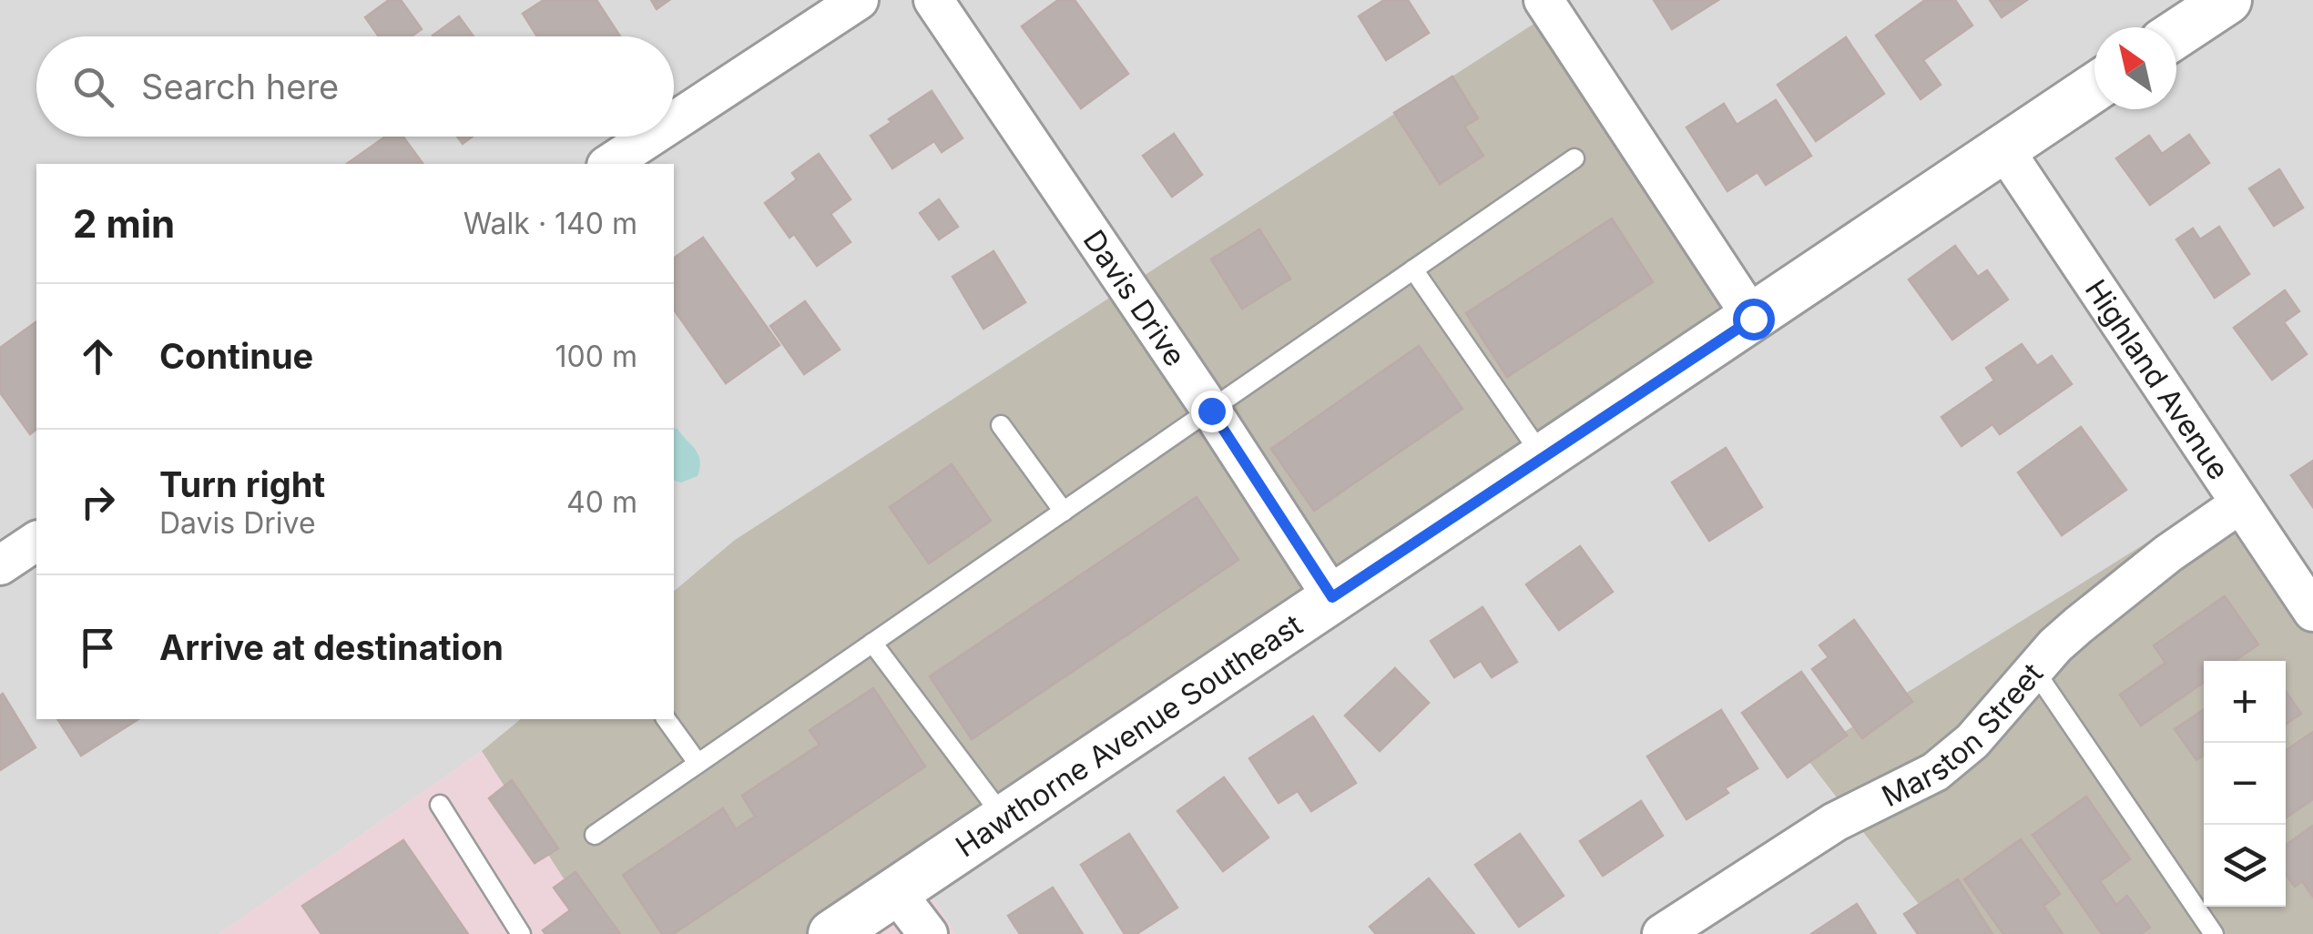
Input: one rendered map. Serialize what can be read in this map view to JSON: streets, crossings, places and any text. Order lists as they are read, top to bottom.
{
  "streets": {
    "street": [
      "Davis Drive",
      "Highland Avenue",
      "Marston Street",
      "Hawthorne Avenue Southeast"
    ]
  },
  "crossings": [
    ["Davis Drive", "Hawthorne Avenue Southeast"],
    ["Highland Avenue", "Marston Street"],
    ["Highland Avenue", "Hawthorne Avenue Southeast"]
  ],
  "north": "top left",
  "page": {
    "search": "Search here",
    "heading": ["2 min", "Walk · 140 m"],
    "list": [
      ["Continue", "100 m"],
      ["Turn right", "Davis Drive", "40 m"],
      "Arrive at destination"
    ],
    "map_buttons": ["+", "−"]
  }
}
